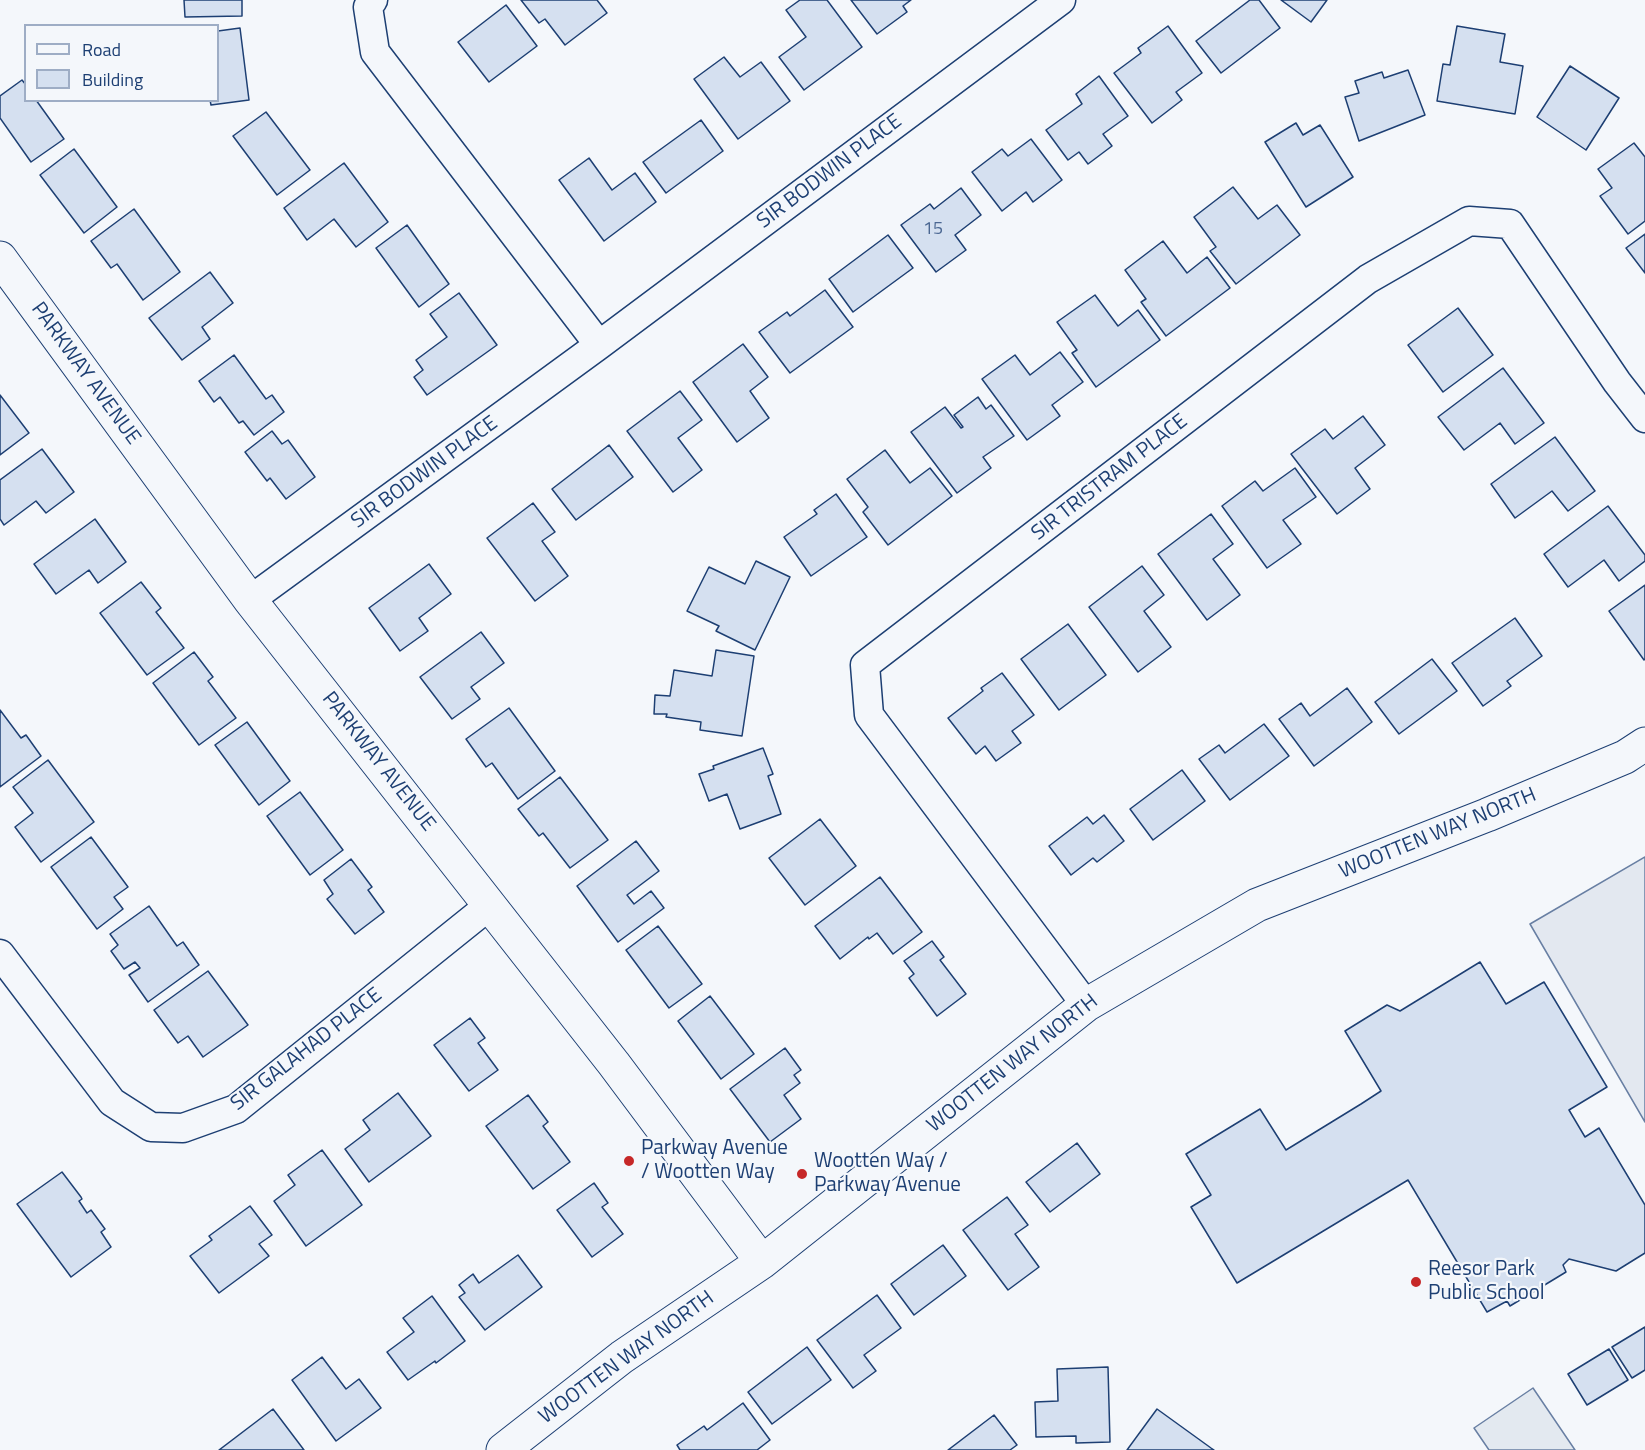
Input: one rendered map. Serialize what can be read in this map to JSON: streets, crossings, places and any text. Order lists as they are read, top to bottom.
{
  "streets": {
    "street": [
      "SIR BODWIN PLACE",
      "PARKWAY AVENUE",
      "SIR TRISTRAM PLACE",
      "WOOTTEN WAY NORTH",
      "SIR GALAHAD PLACE"
    ]
  },
  "crossings": [
    ["SIR BODWIN PLACE", "PARKWAY AVENUE"],
    ["PARKWAY AVENUE", "WOOTTEN WAY NORTH"],
    ["PARKWAY AVENUE", "SIR GALAHAD PLACE"],
    ["SIR TRISTRAM PLACE", "WOOTTEN WAY NORTH"]
  ],
  "places": ["Parkway Avenue / Wootten Way", "Wootten Way / Parkway Avenue", "Reesor Park Public School"],
  "house_numbers": ["15"],
  "legend": ["Road", "Building"]
}
